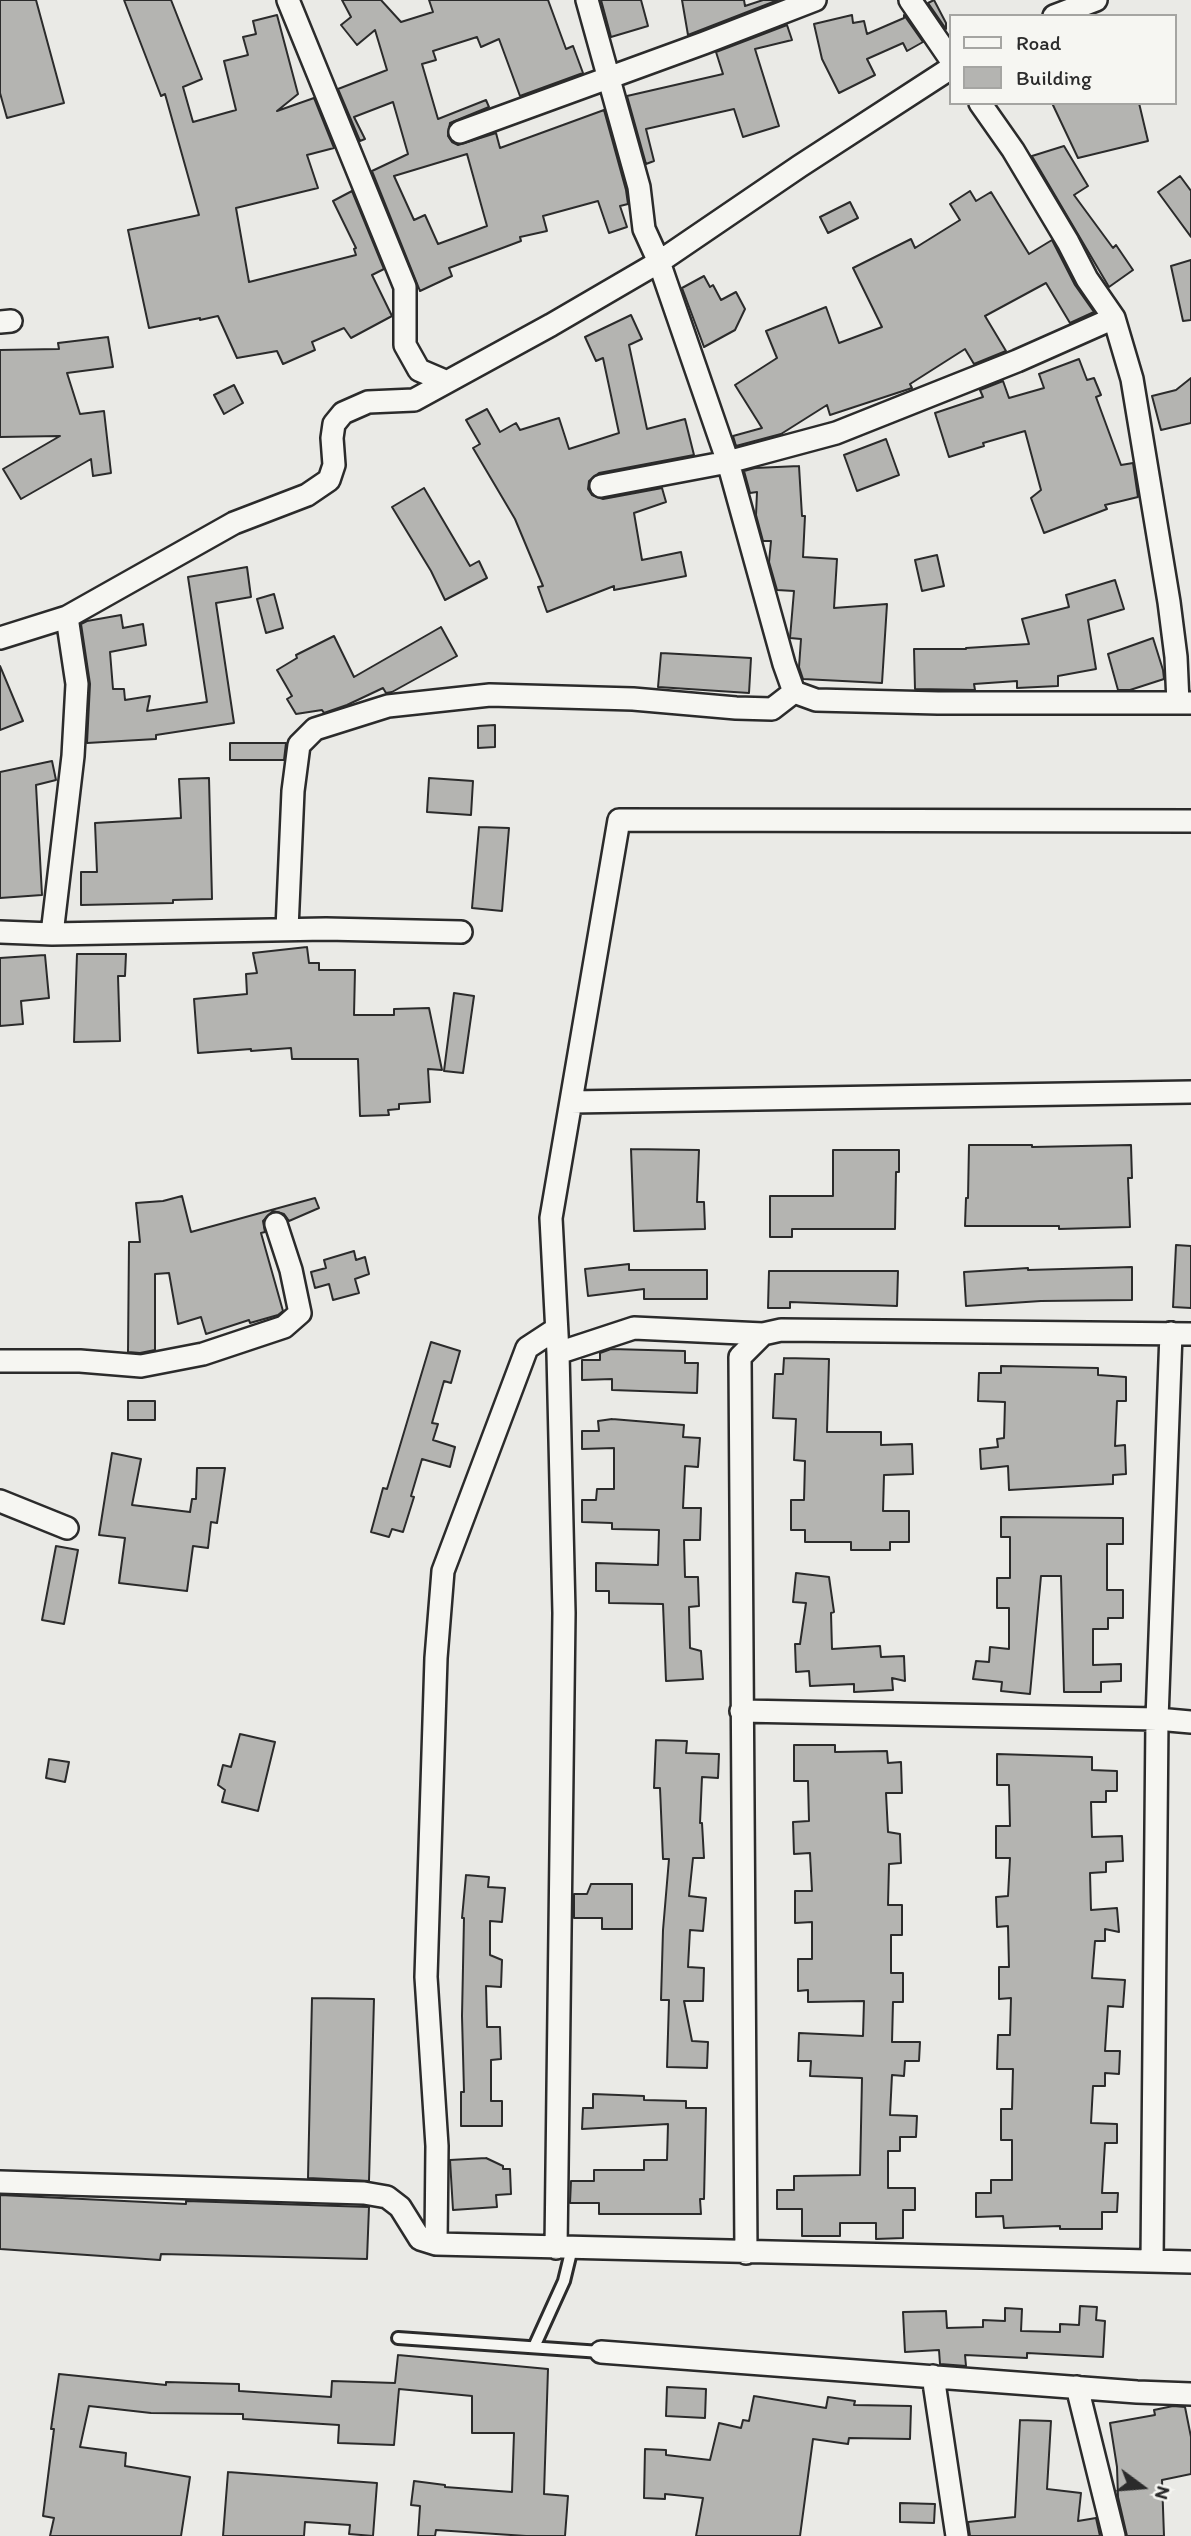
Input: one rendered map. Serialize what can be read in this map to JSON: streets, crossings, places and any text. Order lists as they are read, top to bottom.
{
  "legend": ["Road", "Building"],
  "north": "right"
}
